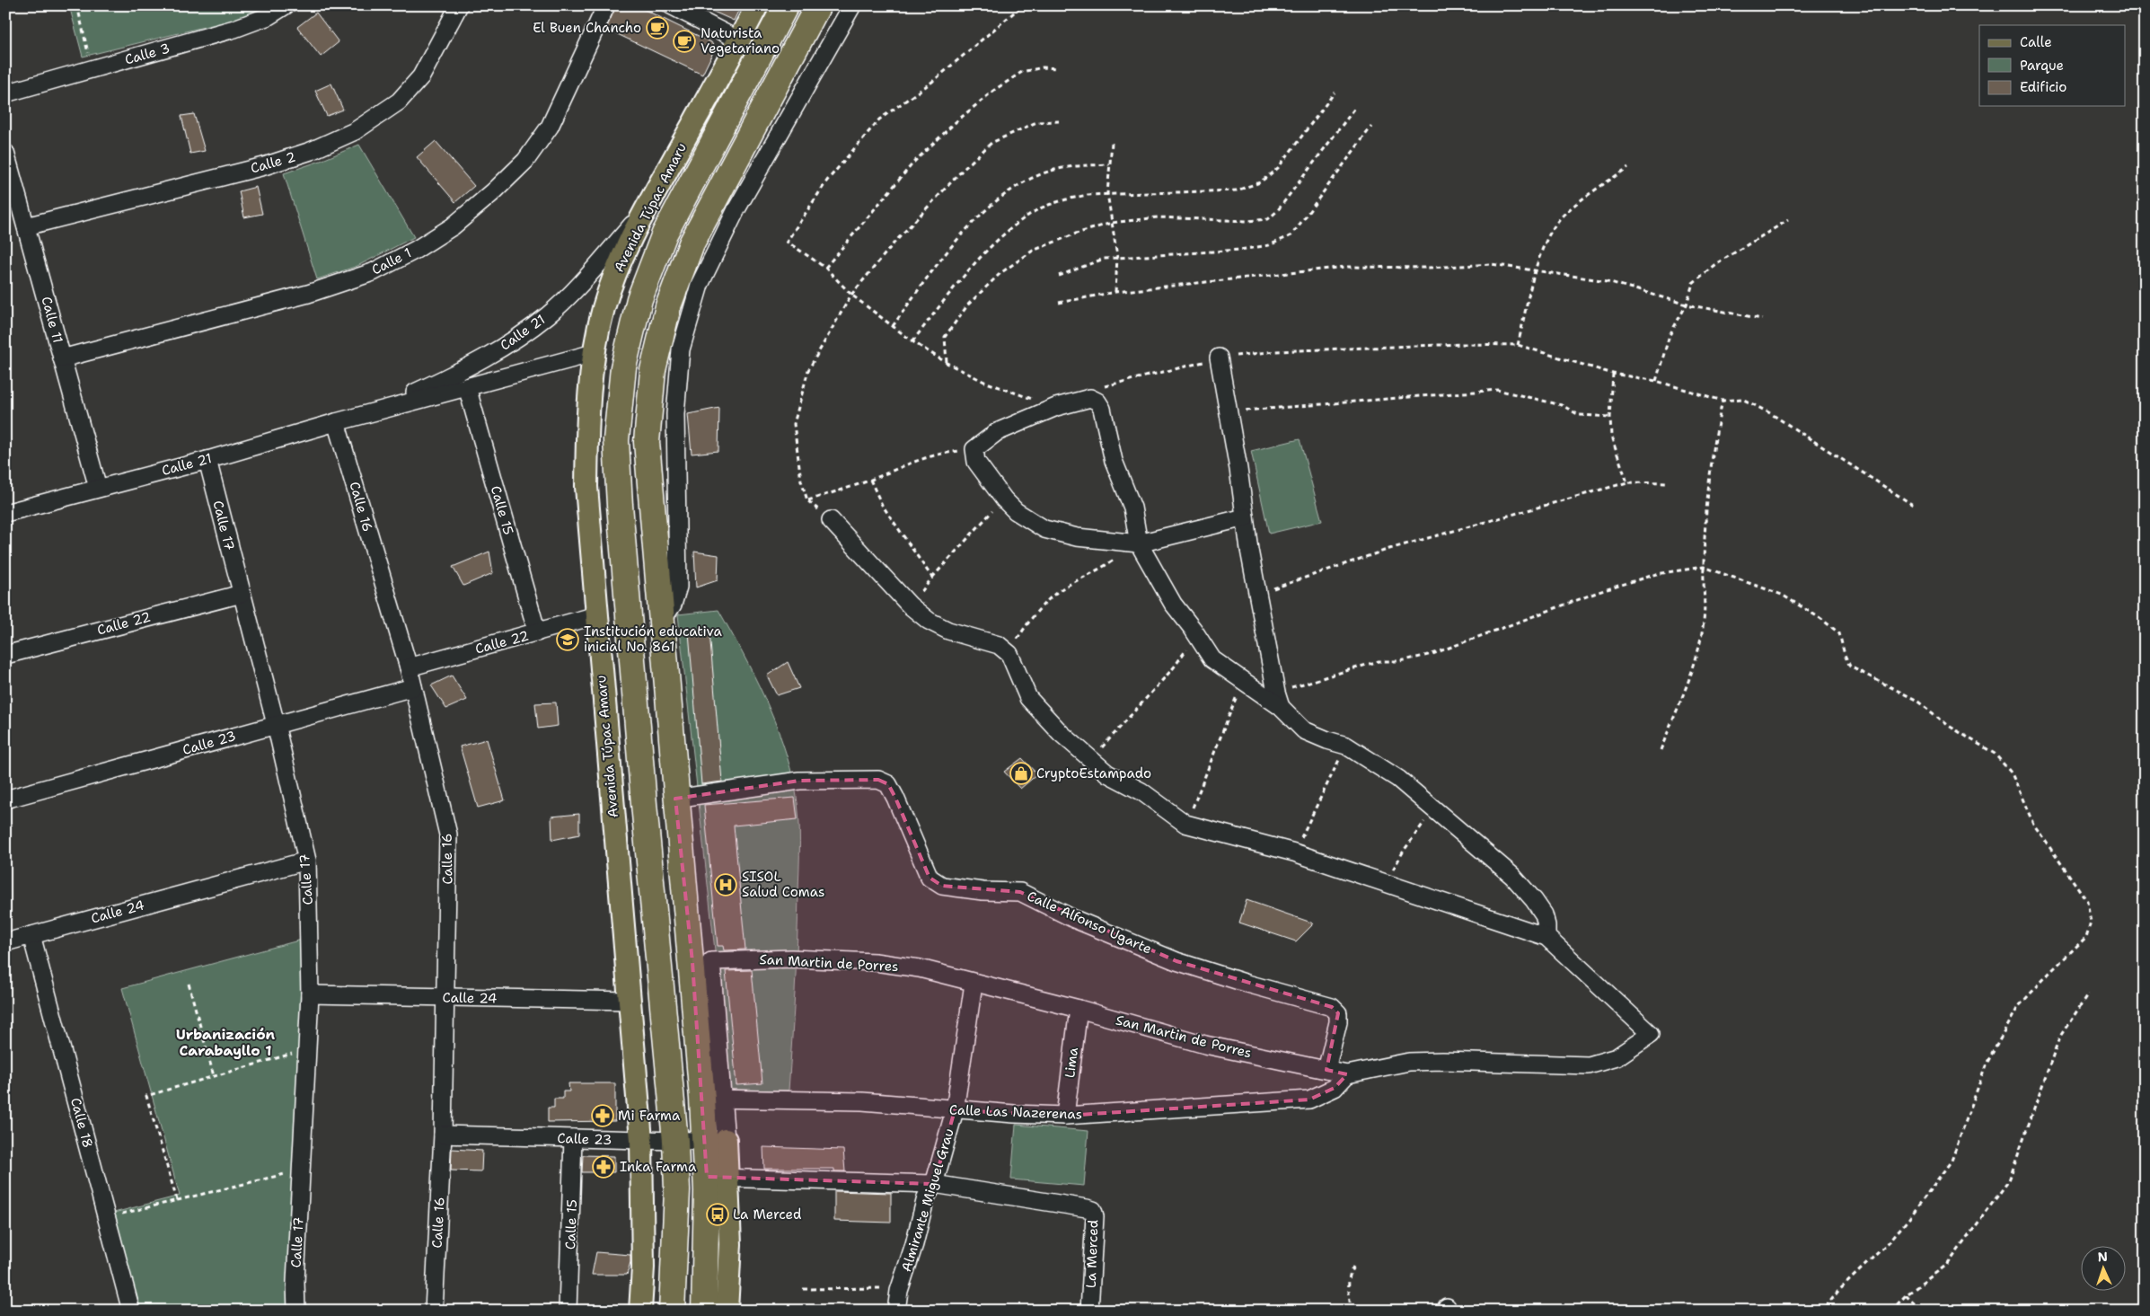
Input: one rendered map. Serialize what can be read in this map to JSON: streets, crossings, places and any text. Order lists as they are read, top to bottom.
{
  "streets": {
    "highway": ["Avenida Túpac Amaru"],
    "street": [
      "Calle 3",
      "Calle 2",
      "Calle 1",
      "Calle 11",
      "Calle 21",
      "Calle 16",
      "Calle 15",
      "Calle 17",
      "Calle 22",
      "Calle 23",
      "Calle 24",
      "Calle Alfonso Ugarte",
      "San Martin de Porres",
      "Lima",
      "Calle Las Nazerenas",
      "Calle 18",
      "Almirante Miguel Grau",
      "La Merced"
    ]
  },
  "crossings": [
    ["Calle 2", "Calle 11"],
    ["Avenida Túpac Amaru", "Calle 21"],
    ["Avenida Túpac Amaru", "Calle 22"],
    ["Avenida Túpac Amaru", "Calle 23"],
    ["Avenida Túpac Amaru", "Calle 24"],
    ["Calle 1", "Calle 11"],
    ["Calle 11", "Calle 21"],
    ["Calle 21", "Calle 16"],
    ["Calle 21", "Calle 15"],
    ["Calle 21", "Calle 17"],
    ["Calle 16", "Calle 22"],
    ["Calle 16", "Calle 23"],
    ["Calle 16", "Calle 24"],
    ["Calle 15", "Calle 22"],
    ["Calle 15", "Calle 23"],
    ["Calle 17", "Calle 22"],
    ["Calle 17", "Calle 23"],
    ["Calle 17", "Calle 24"],
    ["Calle 24", "Calle 18"],
    ["Calle Alfonso Ugarte", "San Martin de Porres"],
    ["San Martin de Porres", "Lima"],
    ["San Martin de Porres", "Calle Las Nazerenas"],
    ["San Martin de Porres", "Almirante Miguel Grau"],
    ["Lima", "Calle Las Nazerenas"],
    ["Calle Las Nazerenas", "Almirante Miguel Grau"],
    ["Almirante Miguel Grau", "La Merced"]
  ],
  "districts": ["Urbanización Carabayllo 1"],
  "places": {
    "cafe": ["El Buen Chancho", "Naturista Vegetariano"],
    "school or university": ["Institución educativa inicial No. 861"],
    "shop": ["CryptoEstampado"],
    "hospital": ["SISOL Salud Comas"],
    "pharmacy": ["Mi Farma", "Inka Farma"],
    "bus stop": ["La Merced"]
  },
  "legend": ["Calle", "Parque", "Edificio"],
  "north": "top"
}
